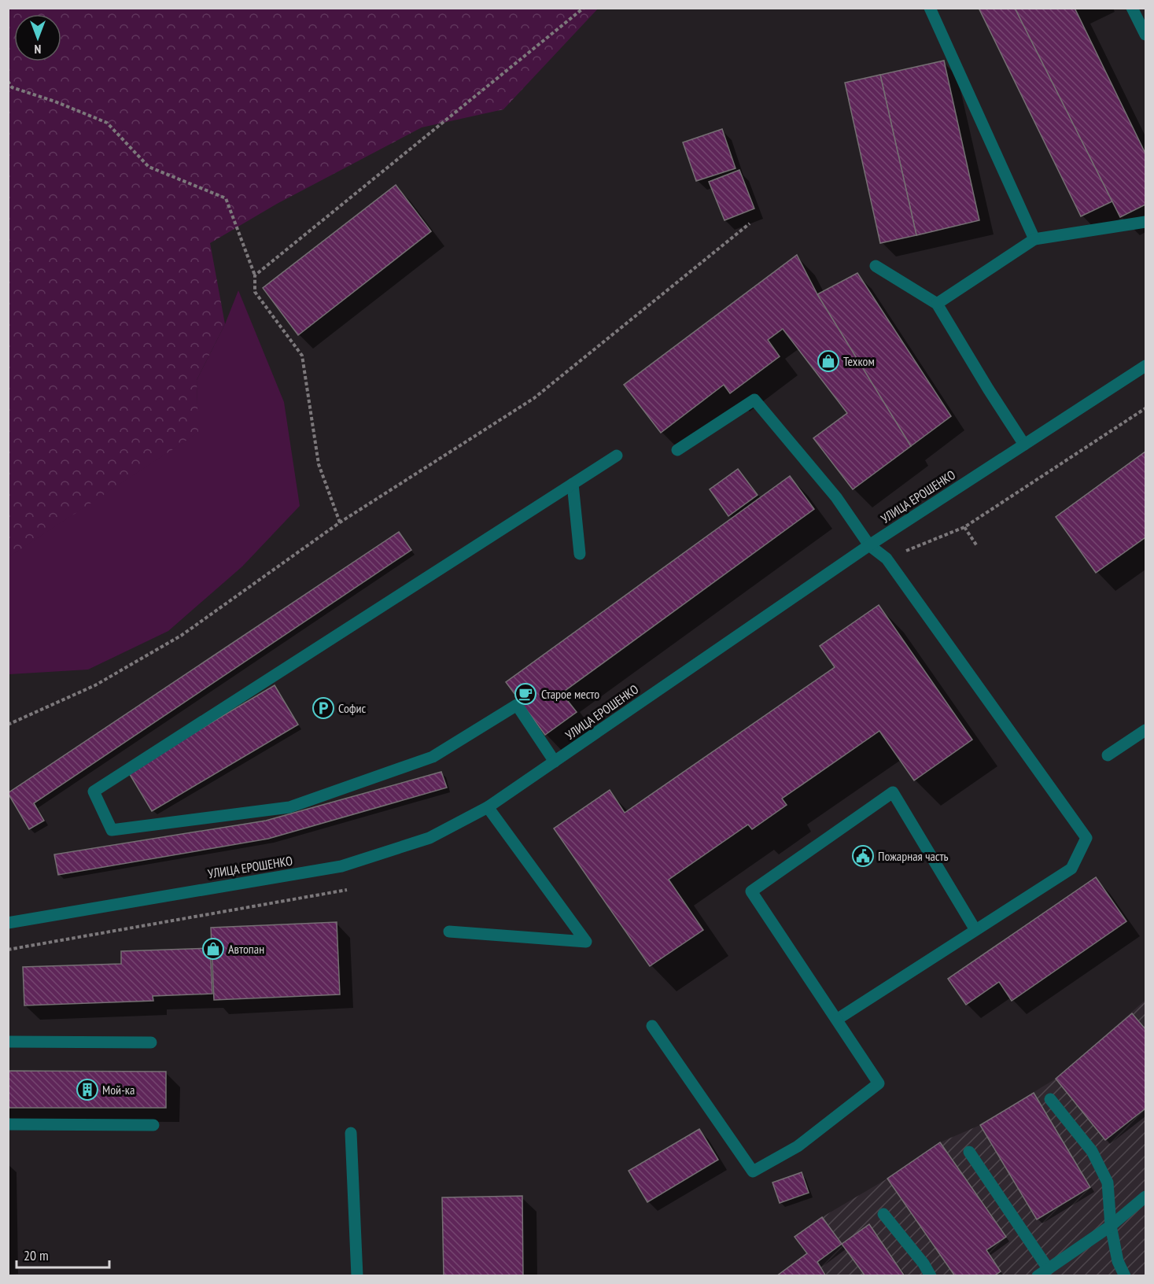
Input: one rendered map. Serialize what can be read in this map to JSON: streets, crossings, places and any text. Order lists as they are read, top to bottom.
{
  "streets": {
    "street": ["УЛИЦА ЕРОШЕНКО"]
  },
  "places": {
    "shop": ["Техком", "Автопан"],
    "cafe": ["Старое место"],
    "parking": ["Софис"],
    "public building": ["Пожарная часть"],
    "building": ["Мой-ка"]
  },
  "scale_bar": "20 m",
  "north": "bottom"
}
